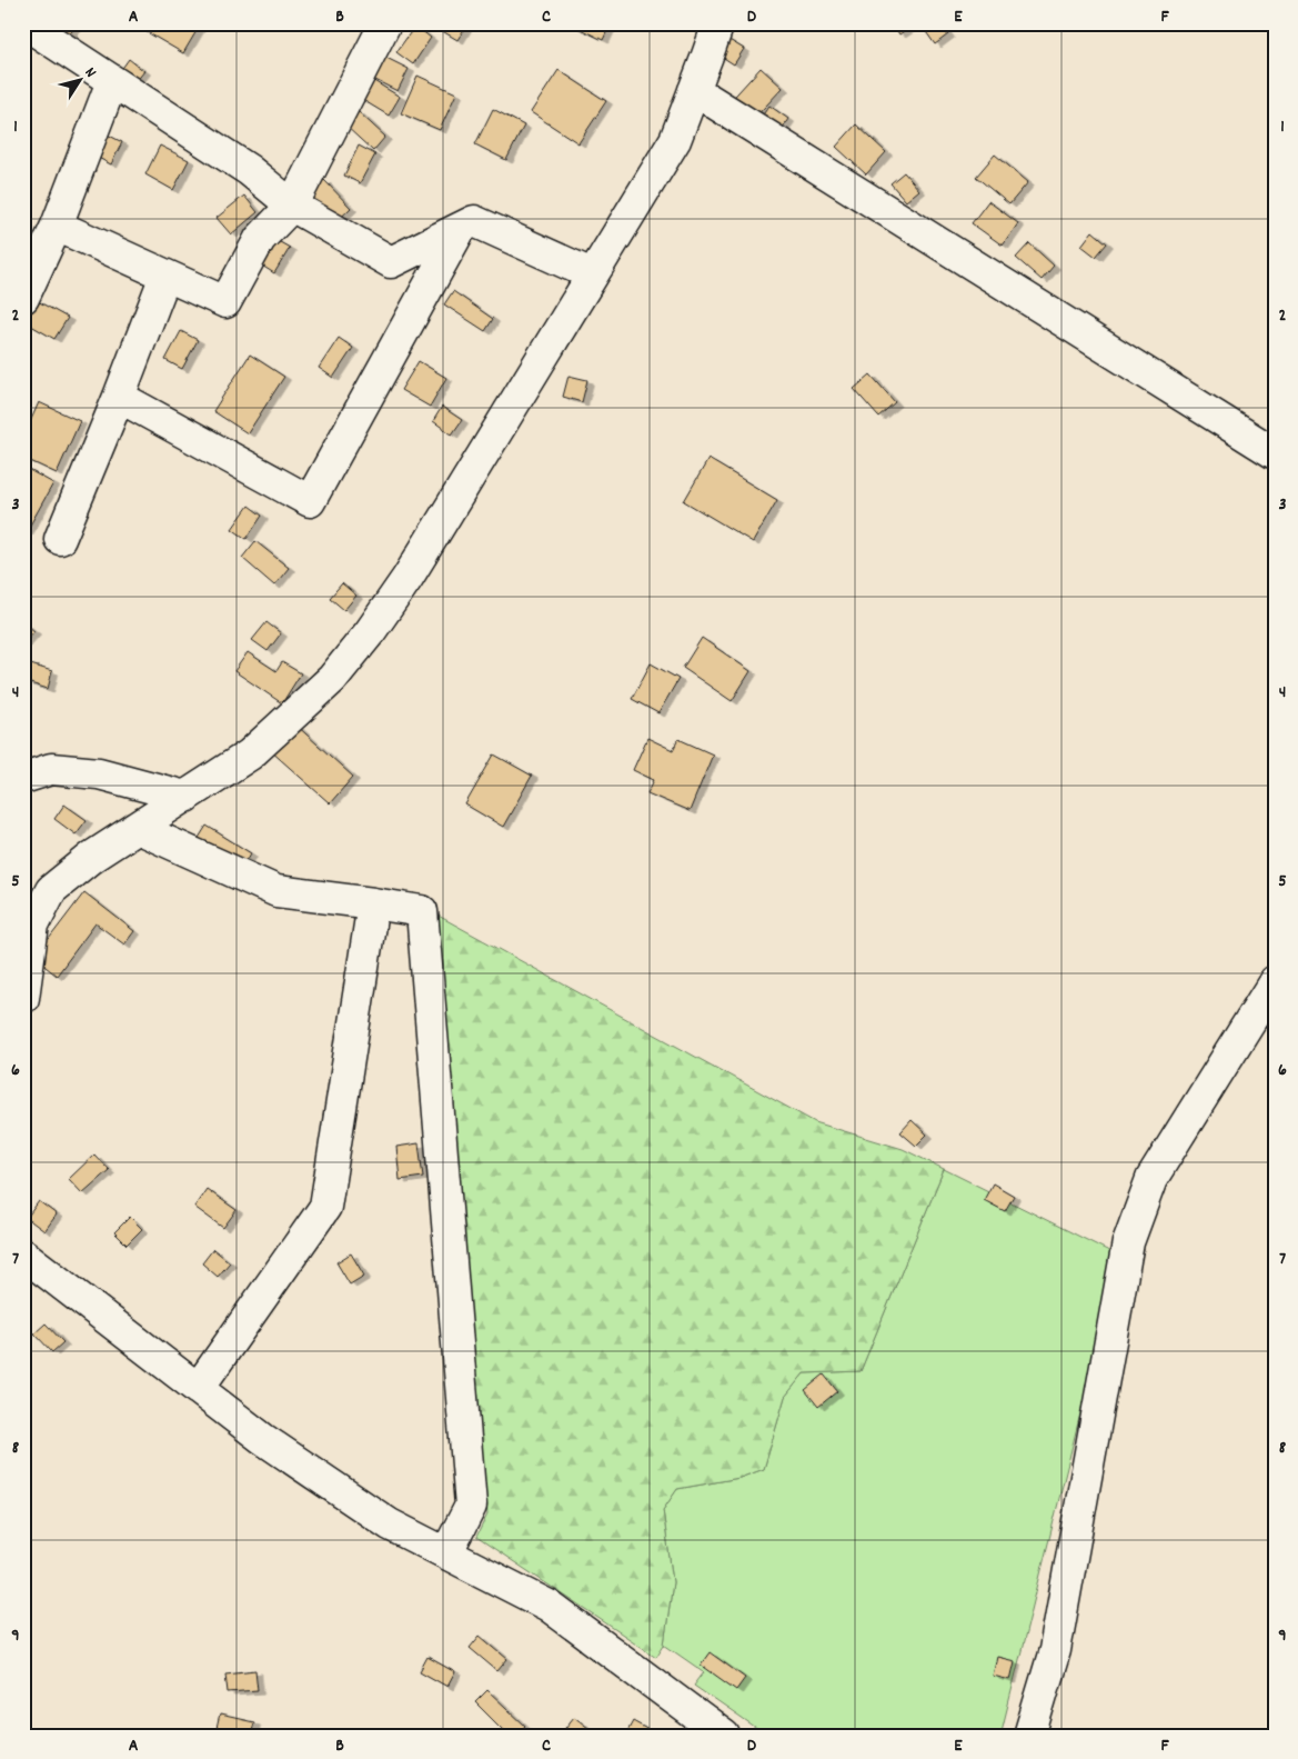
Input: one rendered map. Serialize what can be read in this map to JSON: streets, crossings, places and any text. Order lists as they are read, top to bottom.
{
  "north": "top right",
  "grid": {
    "columns": [
      "A",
      "B",
      "C",
      "D",
      "E",
      "F"
    ],
    "rows": [
      "1",
      "2",
      "3",
      "4",
      "5",
      "6",
      "7",
      "8",
      "9"
    ]
  }
}
